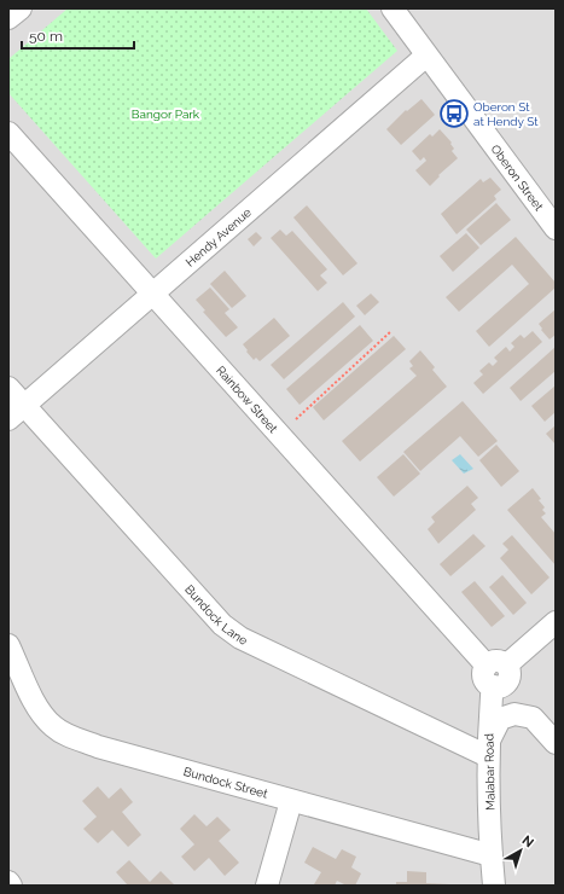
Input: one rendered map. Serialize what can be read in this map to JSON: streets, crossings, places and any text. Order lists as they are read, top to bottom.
{
  "streets": {
    "street": [
      "Oberon Street",
      "Hendy Avenue",
      "Rainbow Street",
      "Bundock Lane",
      "Malabar Road",
      "Bundock Street"
    ]
  },
  "crossings": [
    ["Oberon Street", "Hendy Avenue"],
    ["Hendy Avenue", "Rainbow Street"],
    ["Hendy Avenue", "Bundock Lane"],
    ["Rainbow Street", "Malabar Road"],
    ["Bundock Lane", "Malabar Road"],
    ["Malabar Road", "Bundock Street"]
  ],
  "parks": ["Bangor Park"],
  "places": {
    "bus stop": ["Oberon St at Hendy St"]
  },
  "scale_bar": "50 m",
  "north": "top right"
}
